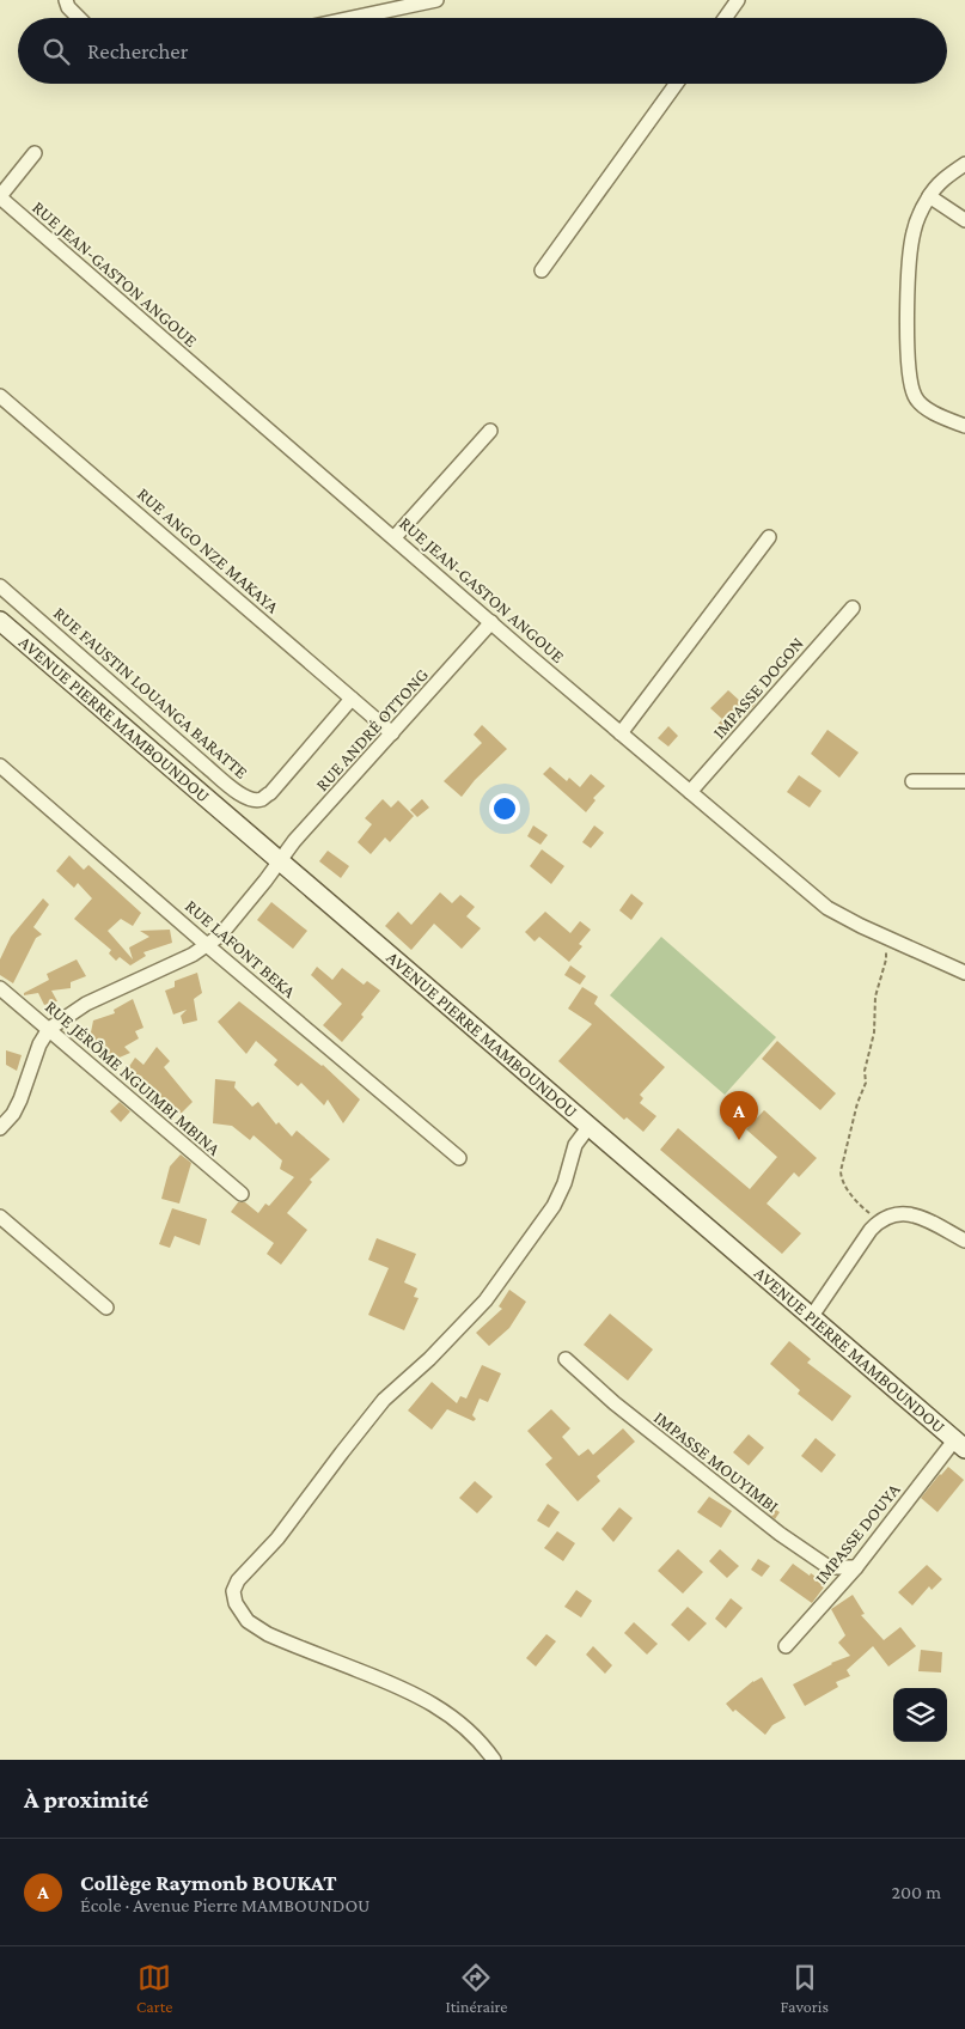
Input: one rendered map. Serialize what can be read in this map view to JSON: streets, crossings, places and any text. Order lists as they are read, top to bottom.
{
  "streets": {
    "street": [
      "RUE JEAN-GASTON ANGOUE",
      "RUE ANGO NZE MAKAYA",
      "IMPASSE DOGON",
      "RUE FAUSTIN LOUANGA BARATTE",
      "AVENUE PIERRE MAMBOUNDOU",
      "RUE ANDRÉ OTTONG",
      "RUE LAFONT BEKA",
      "RUE JÉRÔME NGUIMBI MBINA",
      "IMPASSE MOUYIMBI",
      "IMPASSE DOUYA"
    ]
  },
  "crossings": [
    ["RUE JEAN-GASTON ANGOUE", "IMPASSE DOGON"],
    ["RUE JEAN-GASTON ANGOUE", "RUE ANDRÉ OTTONG"],
    ["RUE ANGO NZE MAKAYA", "RUE FAUSTIN LOUANGA BARATTE"],
    ["RUE ANGO NZE MAKAYA", "RUE ANDRÉ OTTONG"],
    ["AVENUE PIERRE MAMBOUNDOU", "RUE ANDRÉ OTTONG"],
    ["AVENUE PIERRE MAMBOUNDOU", "IMPASSE DOUYA"],
    ["RUE ANDRÉ OTTONG", "RUE LAFONT BEKA"],
    ["RUE ANDRÉ OTTONG", "RUE JÉRÔME NGUIMBI MBINA"],
    ["IMPASSE MOUYIMBI", "IMPASSE DOUYA"]
  ],
  "page": {
    "search": "Rechercher",
    "pins": "A",
    "heading": "À proximité",
    "list": [
      {
        "mark": "A",
        "name": "Collège Raymonb BOUKAT",
        "note": "École · Avenue Pierre MAMBOUNDOU",
        "value": "200 m"
      }
    ],
    "nav": ["Carte", "Itinéraire", "Favoris"]
  }
}
